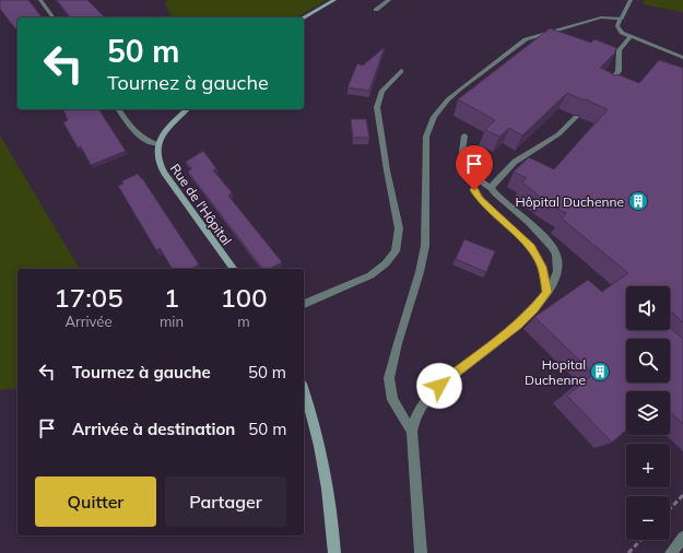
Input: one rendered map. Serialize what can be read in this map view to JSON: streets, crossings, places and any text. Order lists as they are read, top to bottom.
{
  "streets": {
    "street": ["Rue de l'Hôpital"]
  },
  "places": {
    "building": ["Hôpital Duchenne", "Hopital Duchenne"]
  },
  "page": {
    "turn": ["50 m", "Tournez à gauche"],
    "eta": [
      "17:05",
      "Arrivée",
      "1",
      "min",
      "100",
      "m"
    ],
    "map_buttons": ["+", "−"],
    "list": [
      {
        "name": "Tournez à gauche",
        "value": "50 m"
      },
      {
        "name": "Arrivée à destination",
        "value": "50 m"
      }
    ],
    "buttons": ["Quitter", "Partager"]
  }
}
